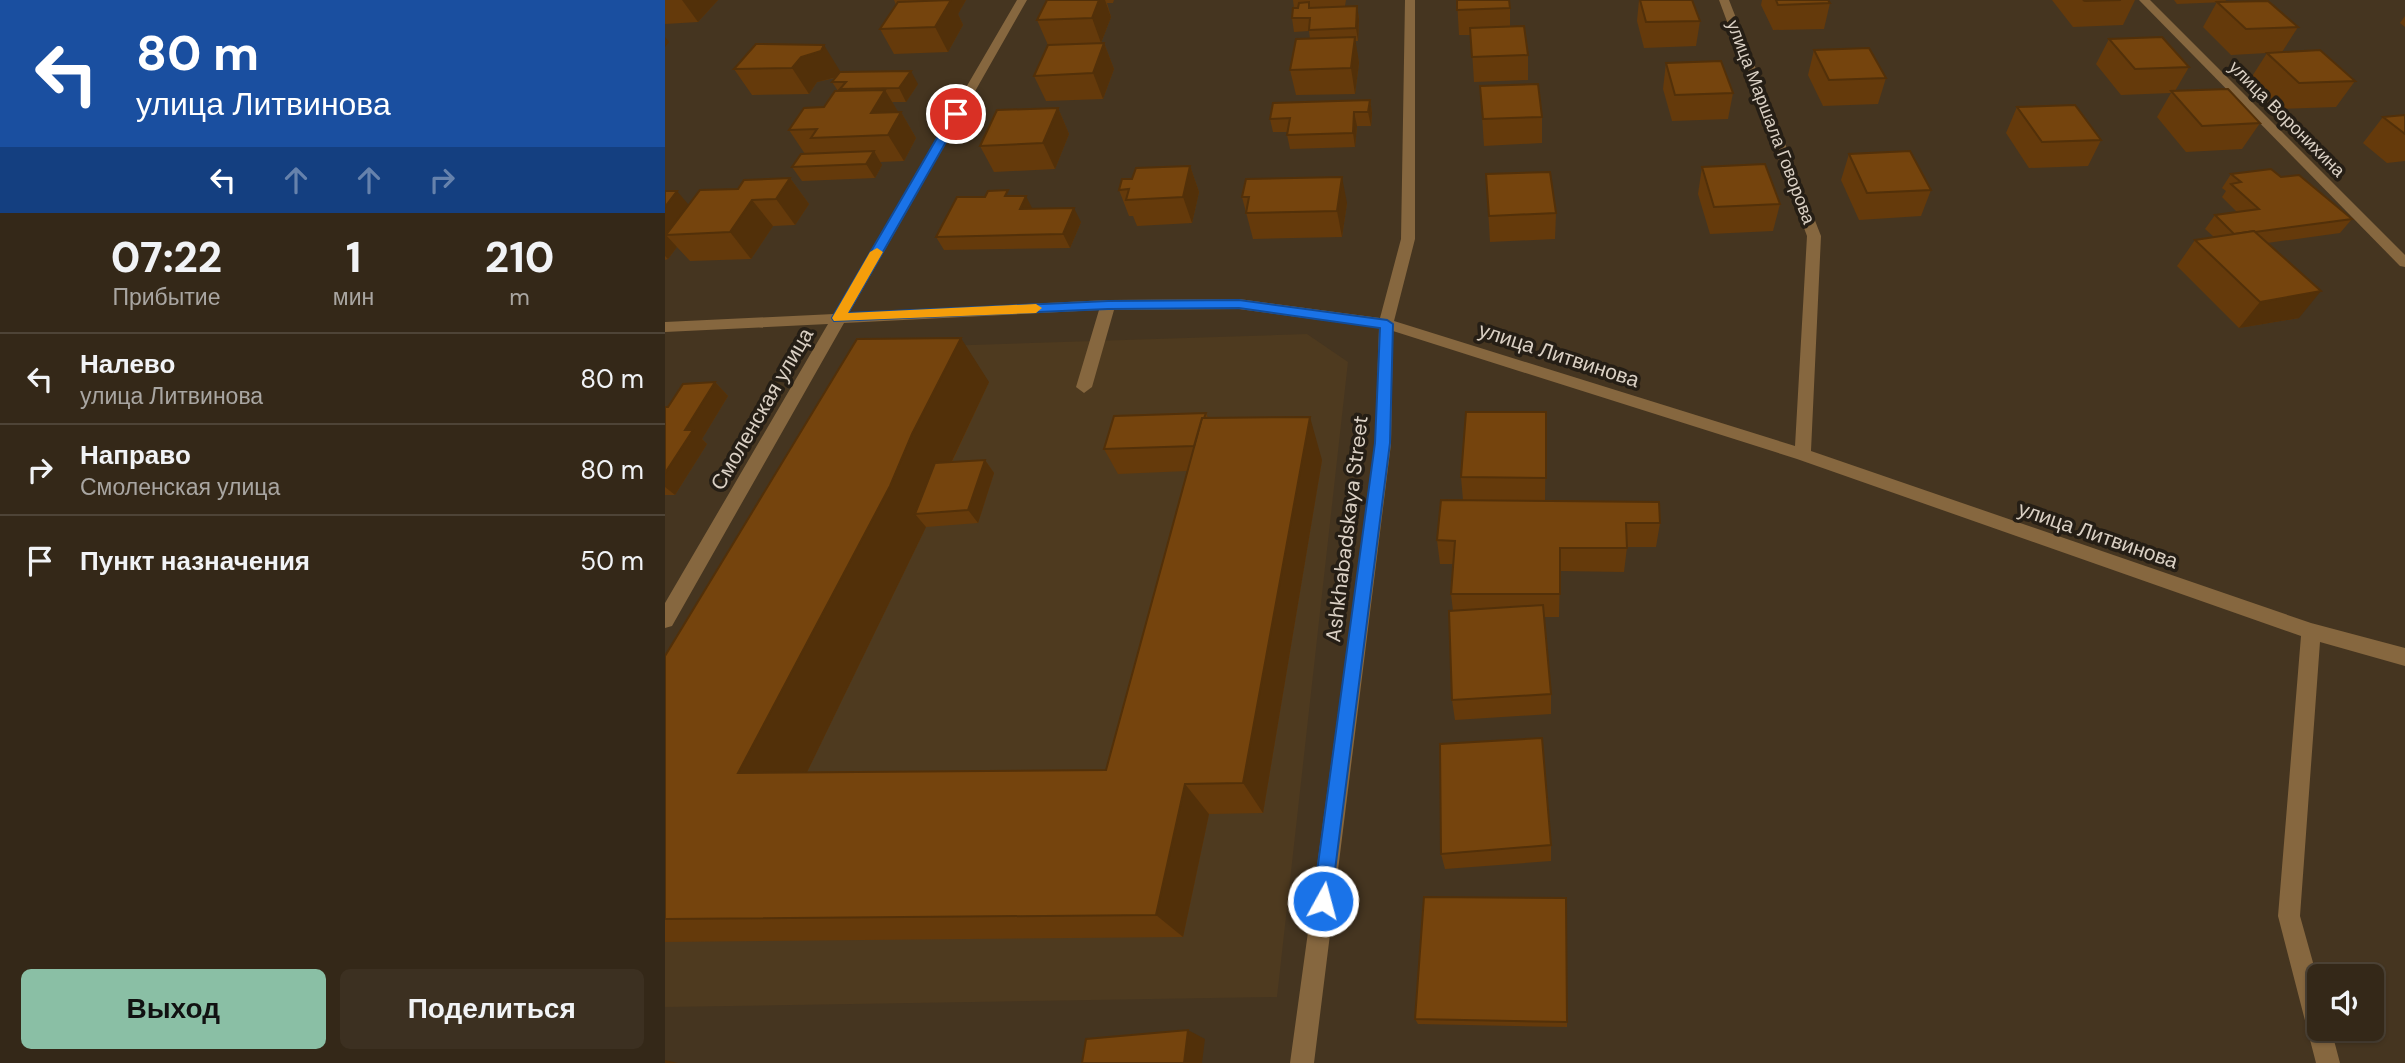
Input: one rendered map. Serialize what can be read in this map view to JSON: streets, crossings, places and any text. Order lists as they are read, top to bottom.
{
  "streets": {
    "street": [
      "улица Воронихина",
      "улица Маршала Говорова",
      "улица Литвинова",
      "Смоленская улица",
      "Ashkhabadskaya Street"
    ]
  },
  "crossings": [
    ["улица Маршала Говорова", "улица Литвинова"],
    ["улица Литвинова", "Смоленская улица"],
    ["улица Литвинова", "Ashkhabadskaya Street"]
  ],
  "page": {
    "turn": ["80 m", "улица Литвинова"],
    "eta": [
      "07:22",
      "Прибытие",
      "1",
      "мин",
      "210",
      "m"
    ],
    "list": [
      {
        "name": "Налево",
        "note": "улица Литвинова",
        "value": "80 m"
      },
      {
        "name": "Направо",
        "note": "Смоленская улица",
        "value": "80 m"
      },
      {
        "name": "Пункт назначения",
        "value": "50 m"
      }
    ],
    "buttons": ["Выход", "Поделиться"]
  }
}
